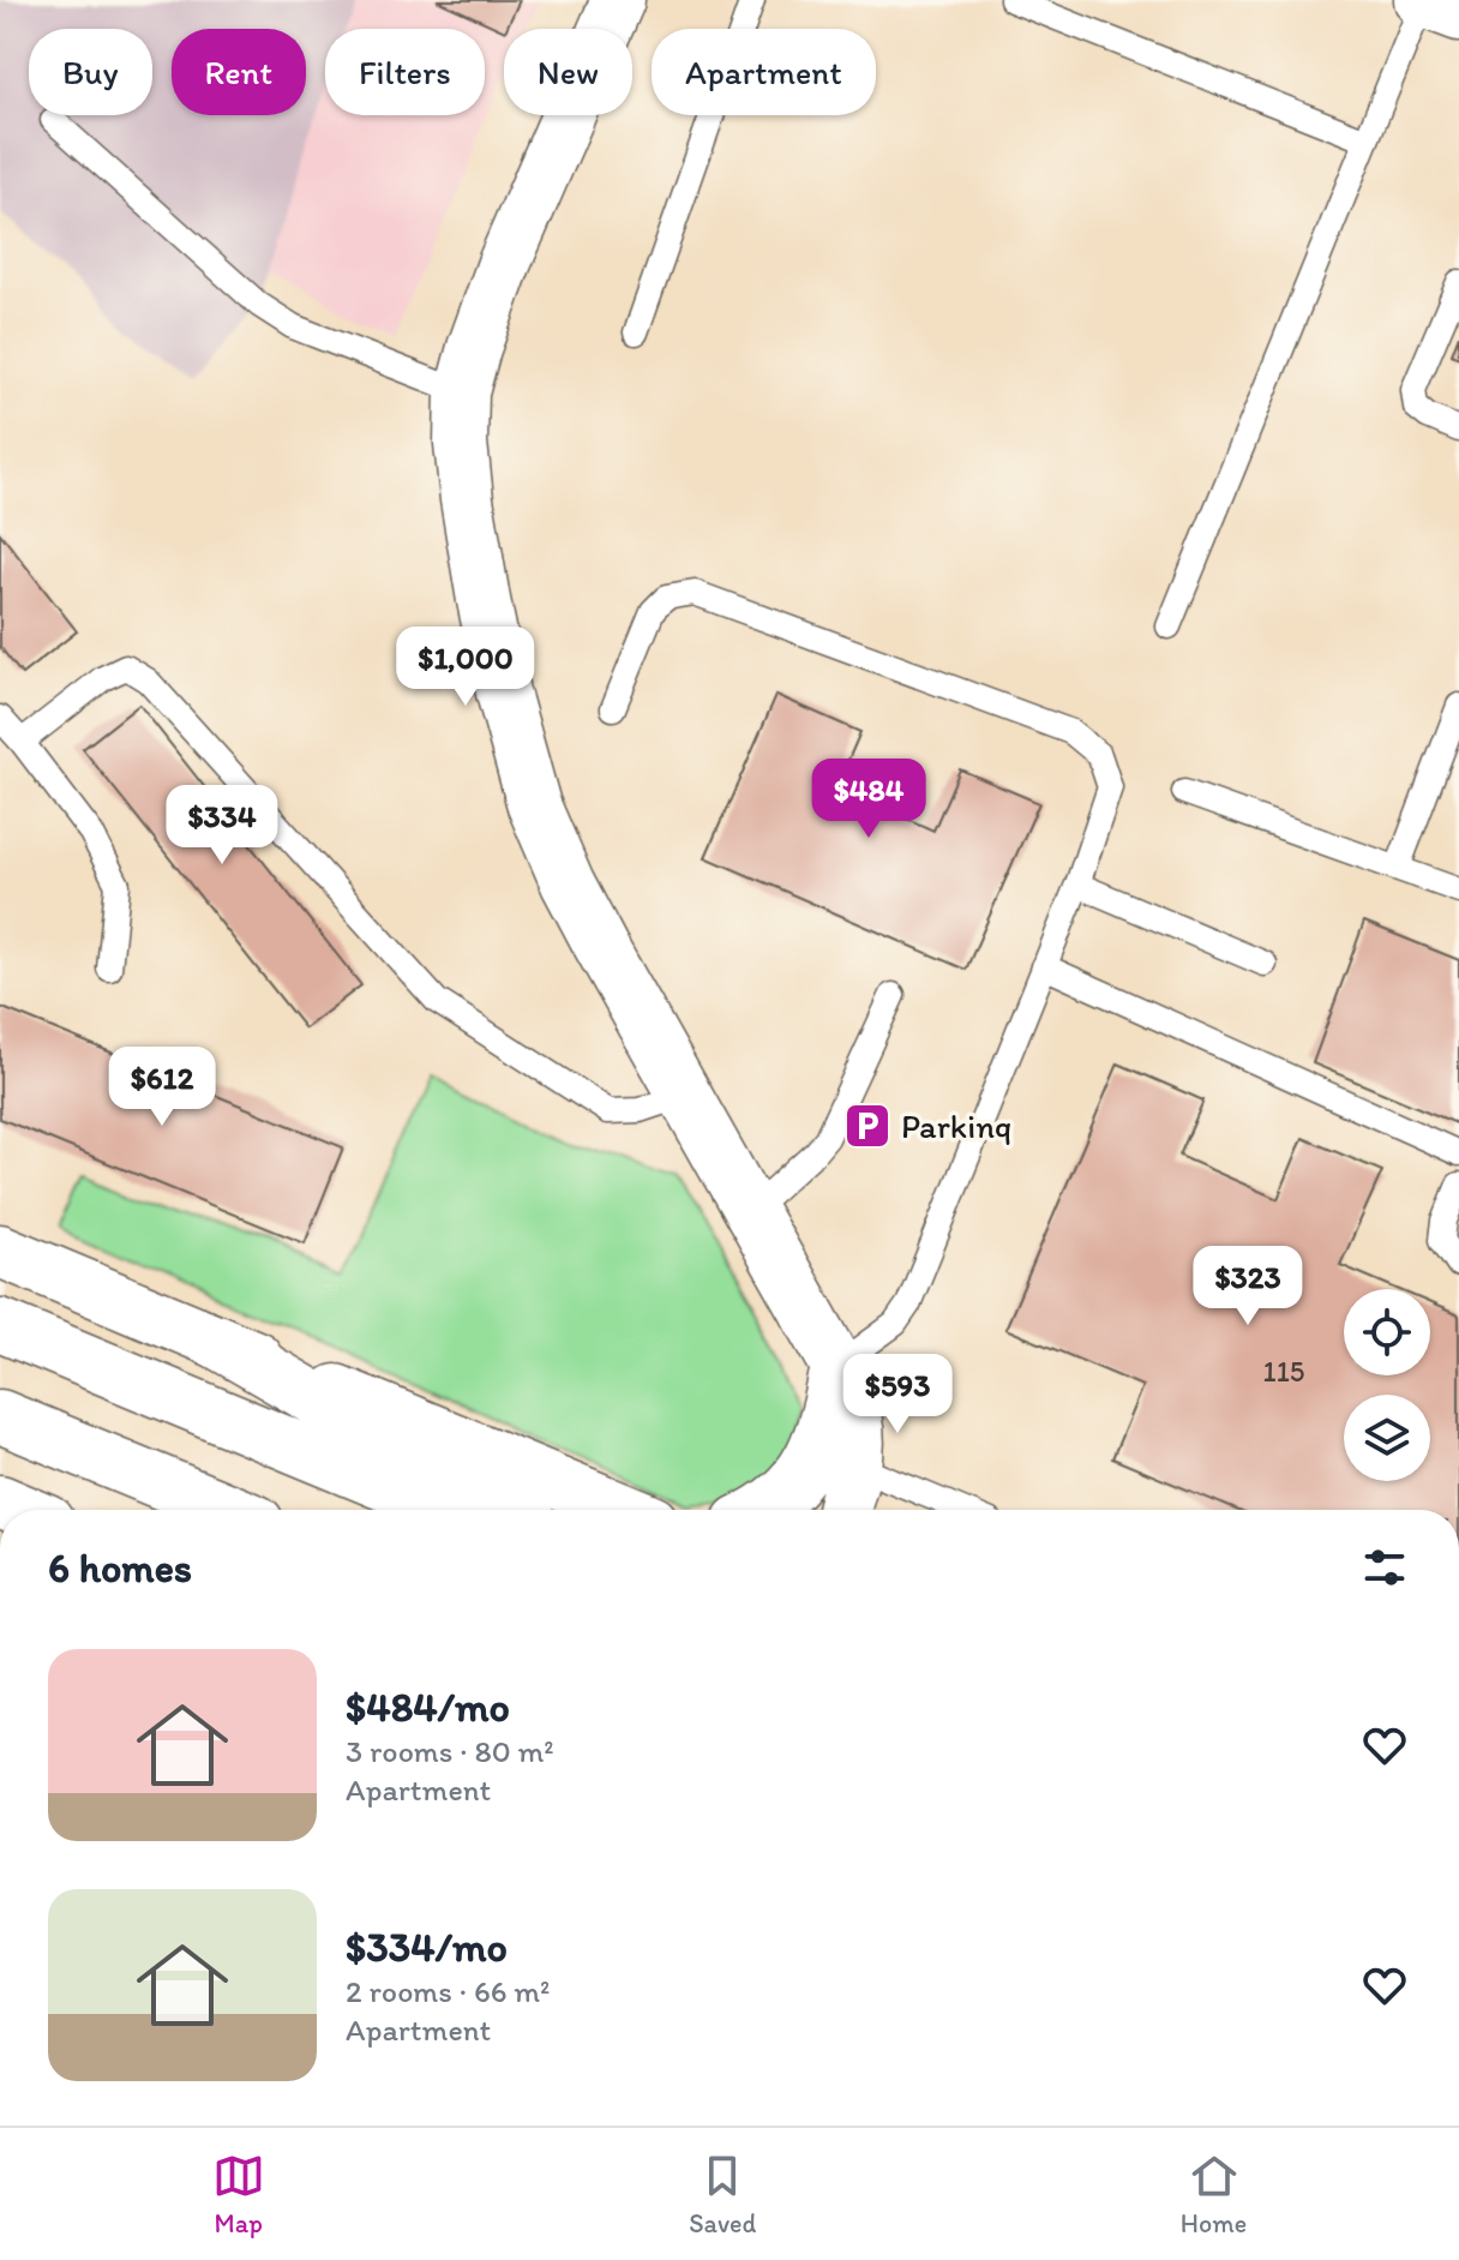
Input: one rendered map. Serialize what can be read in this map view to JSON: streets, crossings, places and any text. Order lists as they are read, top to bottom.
{
  "places": {
    "parking": ["Parkinq"]
  },
  "house_numbers": ["115"],
  "page": {
    "chip": [
      "Buy",
      "Rent",
      "Filters",
      "New",
      "Apartment"
    ],
    "price": [
      "$1,000",
      "$484",
      "$334",
      "$612",
      "$323",
      "$593"
    ],
    "heading": "6 homes",
    "list": [
      {
        "name": "$484/mo",
        "note": "3 rooms · 80 m² · Apartment"
      },
      {
        "name": "$334/mo",
        "note": "2 rooms · 66 m² · Apartment"
      }
    ],
    "tabs": ["Map", "Saved", "Home"]
  }
}
